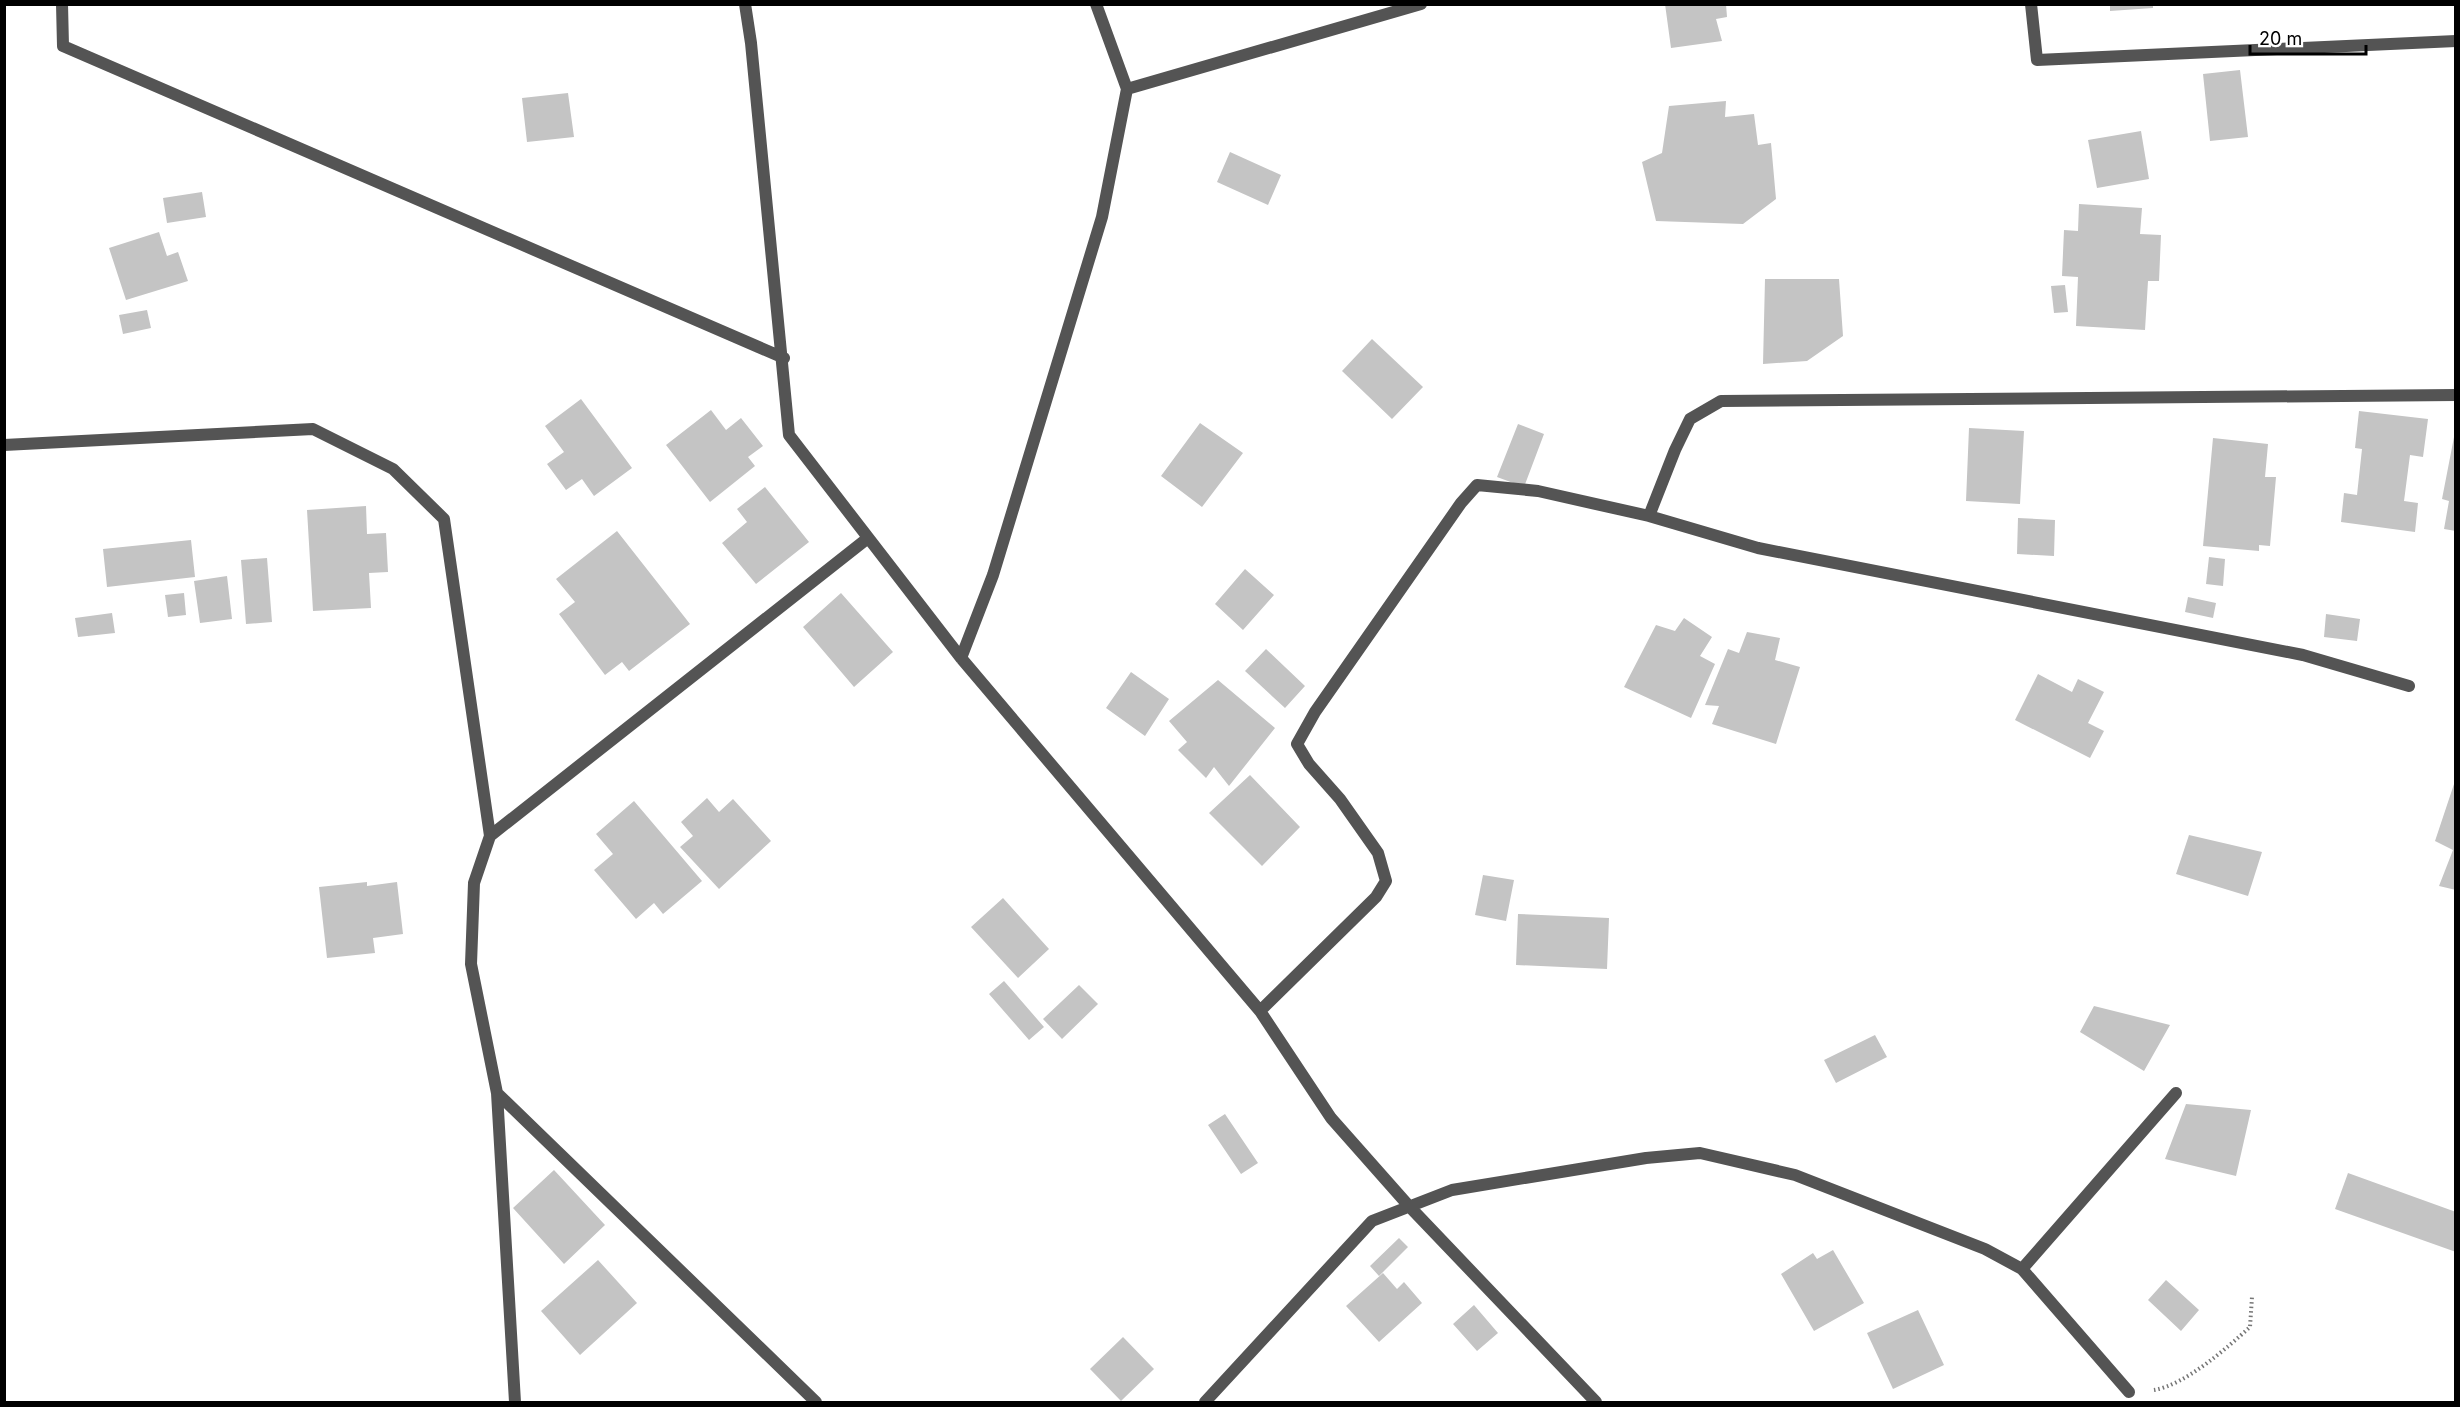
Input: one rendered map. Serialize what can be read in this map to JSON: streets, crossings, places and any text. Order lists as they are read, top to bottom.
{
  "scale_bar": "20 m"
}
